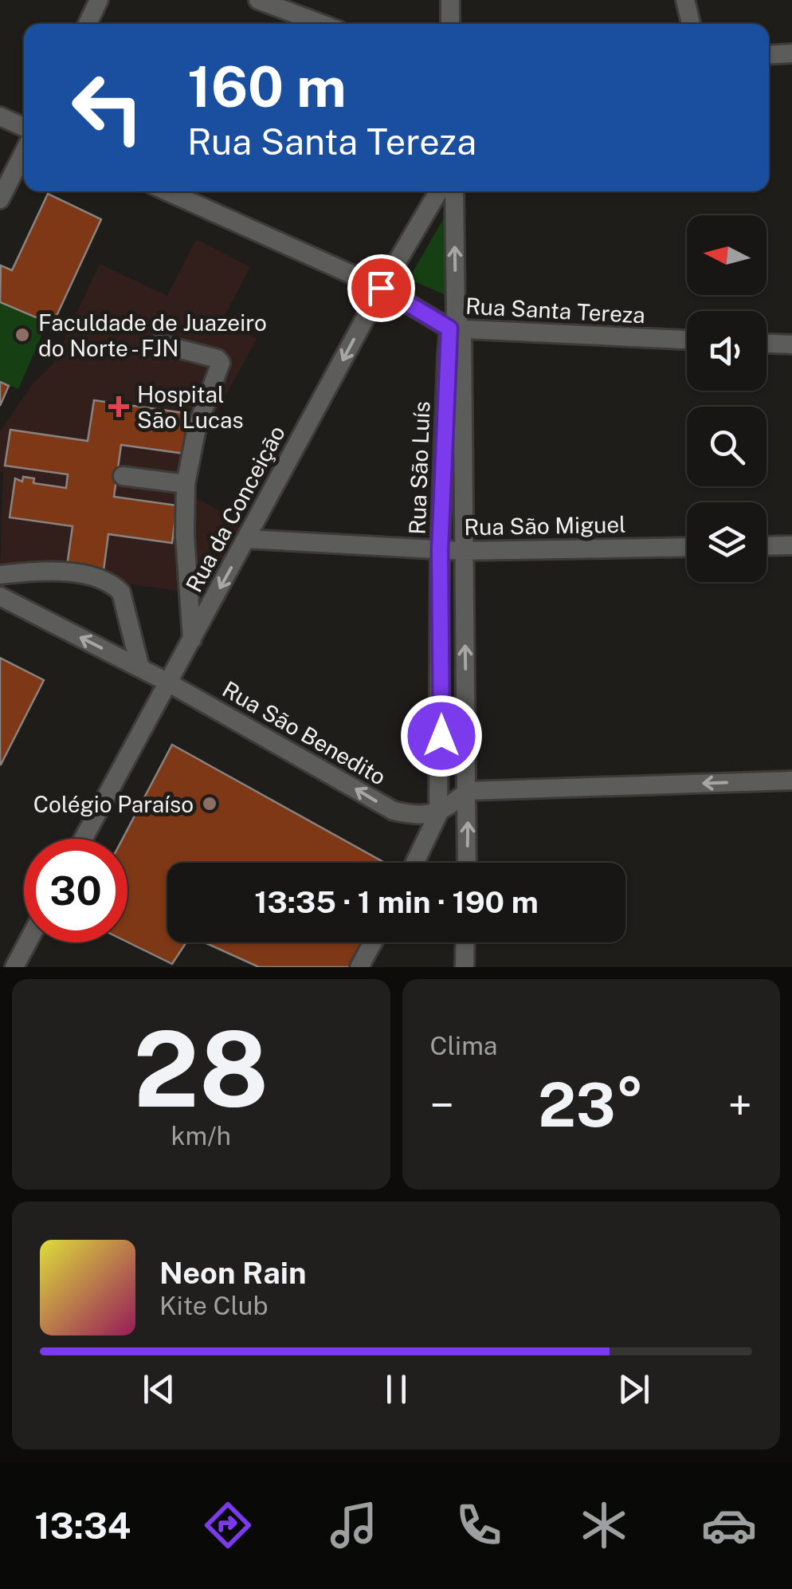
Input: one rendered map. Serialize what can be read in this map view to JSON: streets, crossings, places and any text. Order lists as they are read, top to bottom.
{
  "streets": {
    "street": [
      "Rua Santa Tereza",
      "Rua São Luís",
      "Rua da Conceição",
      "Rua São Miguel",
      "Rua São Benedito"
    ]
  },
  "crossings": [
    ["Rua Santa Tereza", "Rua São Luís"],
    ["Rua Santa Tereza", "Rua da Conceição"],
    ["Rua São Luís", "Rua São Miguel"],
    ["Rua São Luís", "Rua São Benedito"],
    ["Rua da Conceição", "Rua São Miguel"],
    ["Rua da Conceição", "Rua São Benedito"]
  ],
  "one_way": ["Rua da Conceição", "Rua São Benedito"],
  "places": {
    "other": ["Faculdade de Juazeiro do Norte - FJN", "Colégio Paraíso"],
    "health": ["Hospital São Lucas"]
  },
  "north": "left",
  "page": {
    "turn": ["160 m", "Rua Santa Tereza"],
    "limit": "30",
    "trip": "13:35 · 1 min · 190 m",
    "tile": [
      ["28", "km/h"],
      "Clima"
    ],
    "heat": ["−", "23°", "+"],
    "song": ["Neon Rain", "Kite Club"],
    "tabs": "13:34"
  }
}
